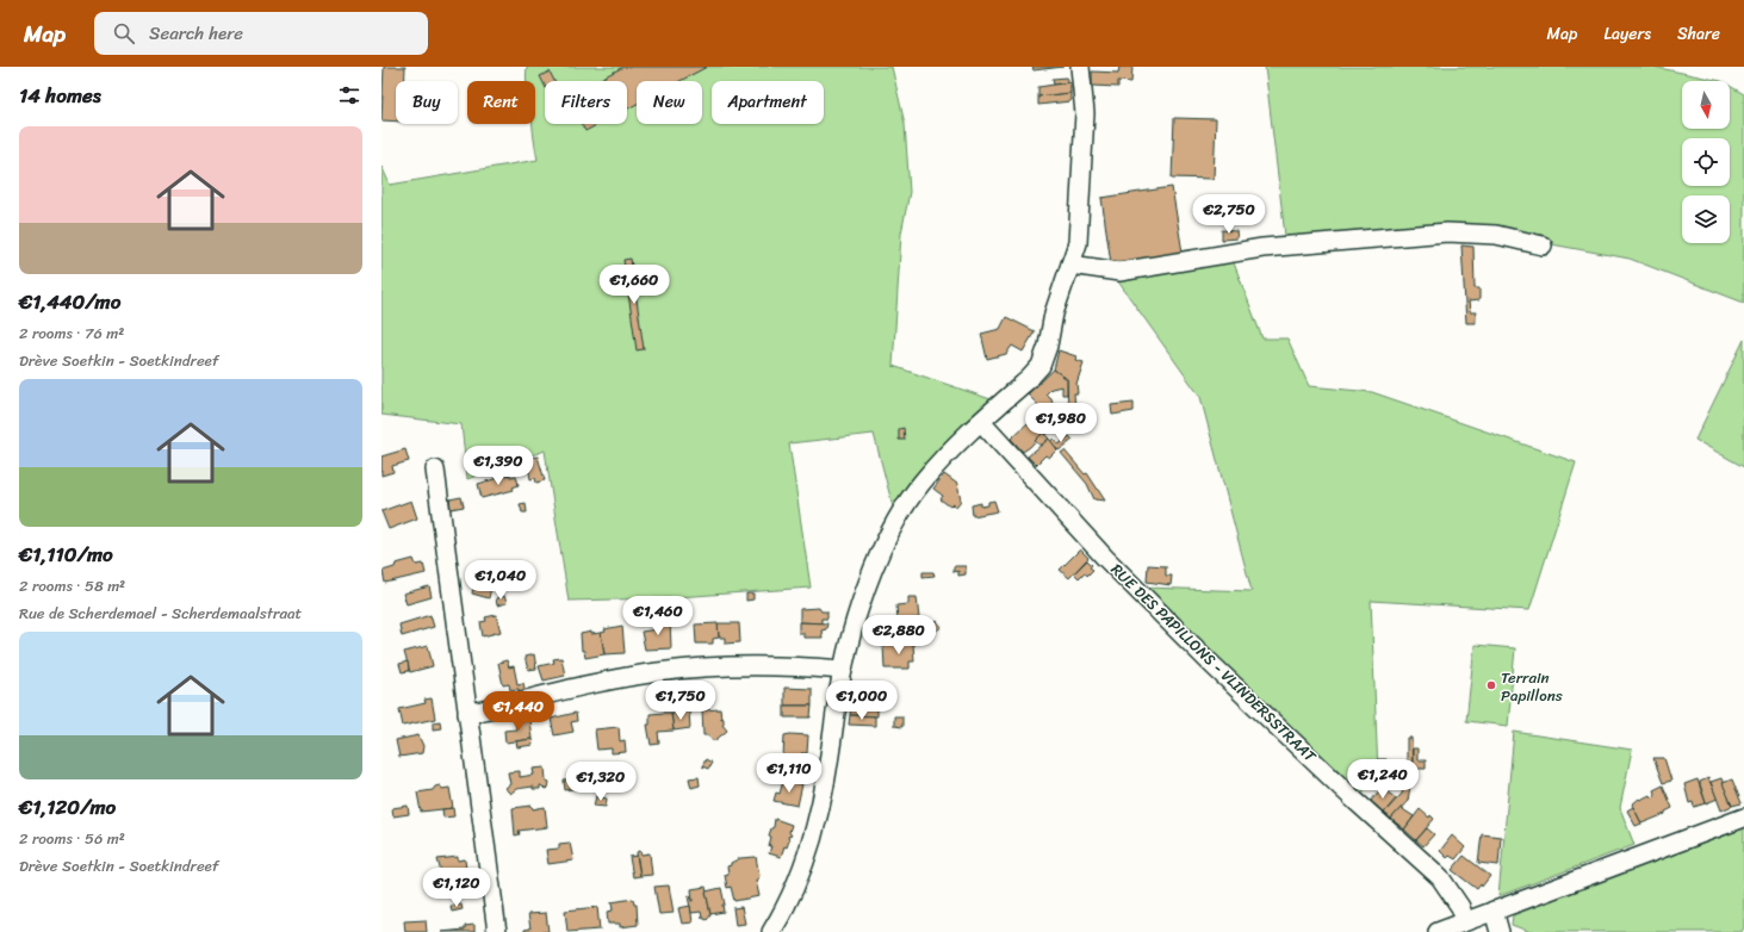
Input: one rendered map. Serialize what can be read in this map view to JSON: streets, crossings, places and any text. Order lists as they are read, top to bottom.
{
  "streets": {
    "street": ["RUE DES PAPILLONS - VLINDERSSTRAAT"]
  },
  "places": ["Terrain Papillons"],
  "north": "bottom",
  "page": {
    "header": "Map",
    "search": "Search here",
    "nav": ["Map", "Layers", "Share"],
    "heading": "14 homes",
    "chip": [
      "Buy",
      "Rent",
      "Filters",
      "New",
      "Apartment"
    ],
    "list": [
      {
        "name": "€1,440/mo",
        "note": "2 rooms · 76 m² · Drève Soetkin - Soetkindreef"
      },
      {
        "name": "€1,110/mo",
        "note": "2 rooms · 58 m² · Rue de Scherdemael - Scherdemaalstraat"
      },
      {
        "name": "€1,120/mo",
        "note": "2 rooms · 56 m² · Drève Soetkin - Soetkindreef"
      }
    ],
    "price": [
      "€2,750",
      "€1,660",
      "€1,980",
      "€1,390",
      "€1,040",
      "€1,460",
      "€2,880",
      "€1,750",
      "€1,000",
      "€1,440",
      "€1,110",
      "€1,240",
      "€1,320",
      "€1,120"
    ]
  }
}
